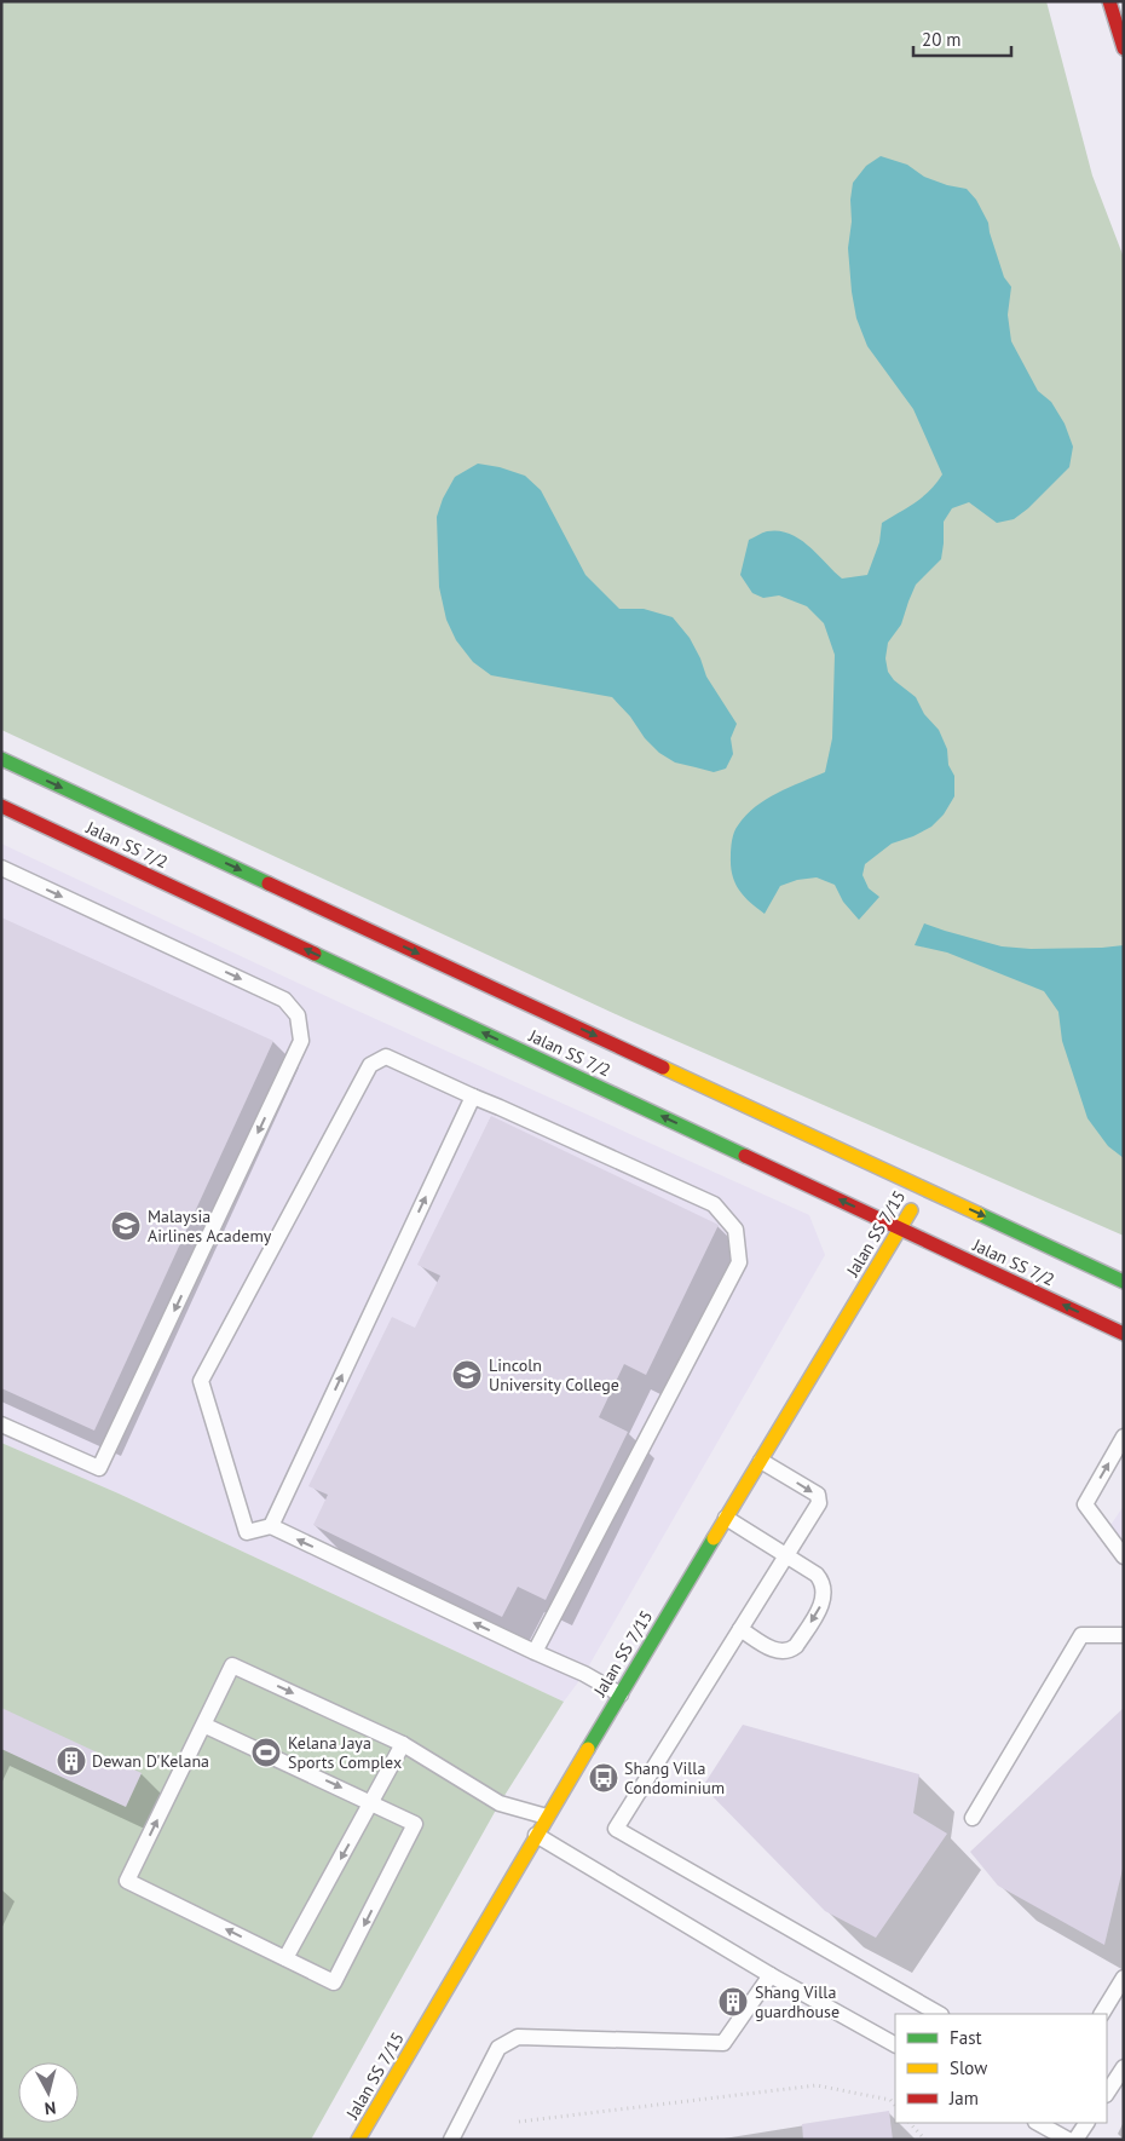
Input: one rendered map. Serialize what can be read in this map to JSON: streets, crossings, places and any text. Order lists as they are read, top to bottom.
{
  "streets": {
    "street": ["Jalan SS 7/2", "Jalan SS 7/15"]
  },
  "crossings": [
    ["Jalan SS 7/2", "Jalan SS 7/15"]
  ],
  "places": {
    "school or university": ["Malaysia Airlines Academy", "Lincoln University College"],
    "sports": ["Kelana Jaya Sports Complex"],
    "building": ["Dewan D'Kelana", "Shang Villa guardhouse"],
    "bus stop": ["Shang Villa Condominium"]
  },
  "legend": ["Fast", "Slow", "Jam"],
  "scale_bar": "20 m",
  "north": "bottom"
}
